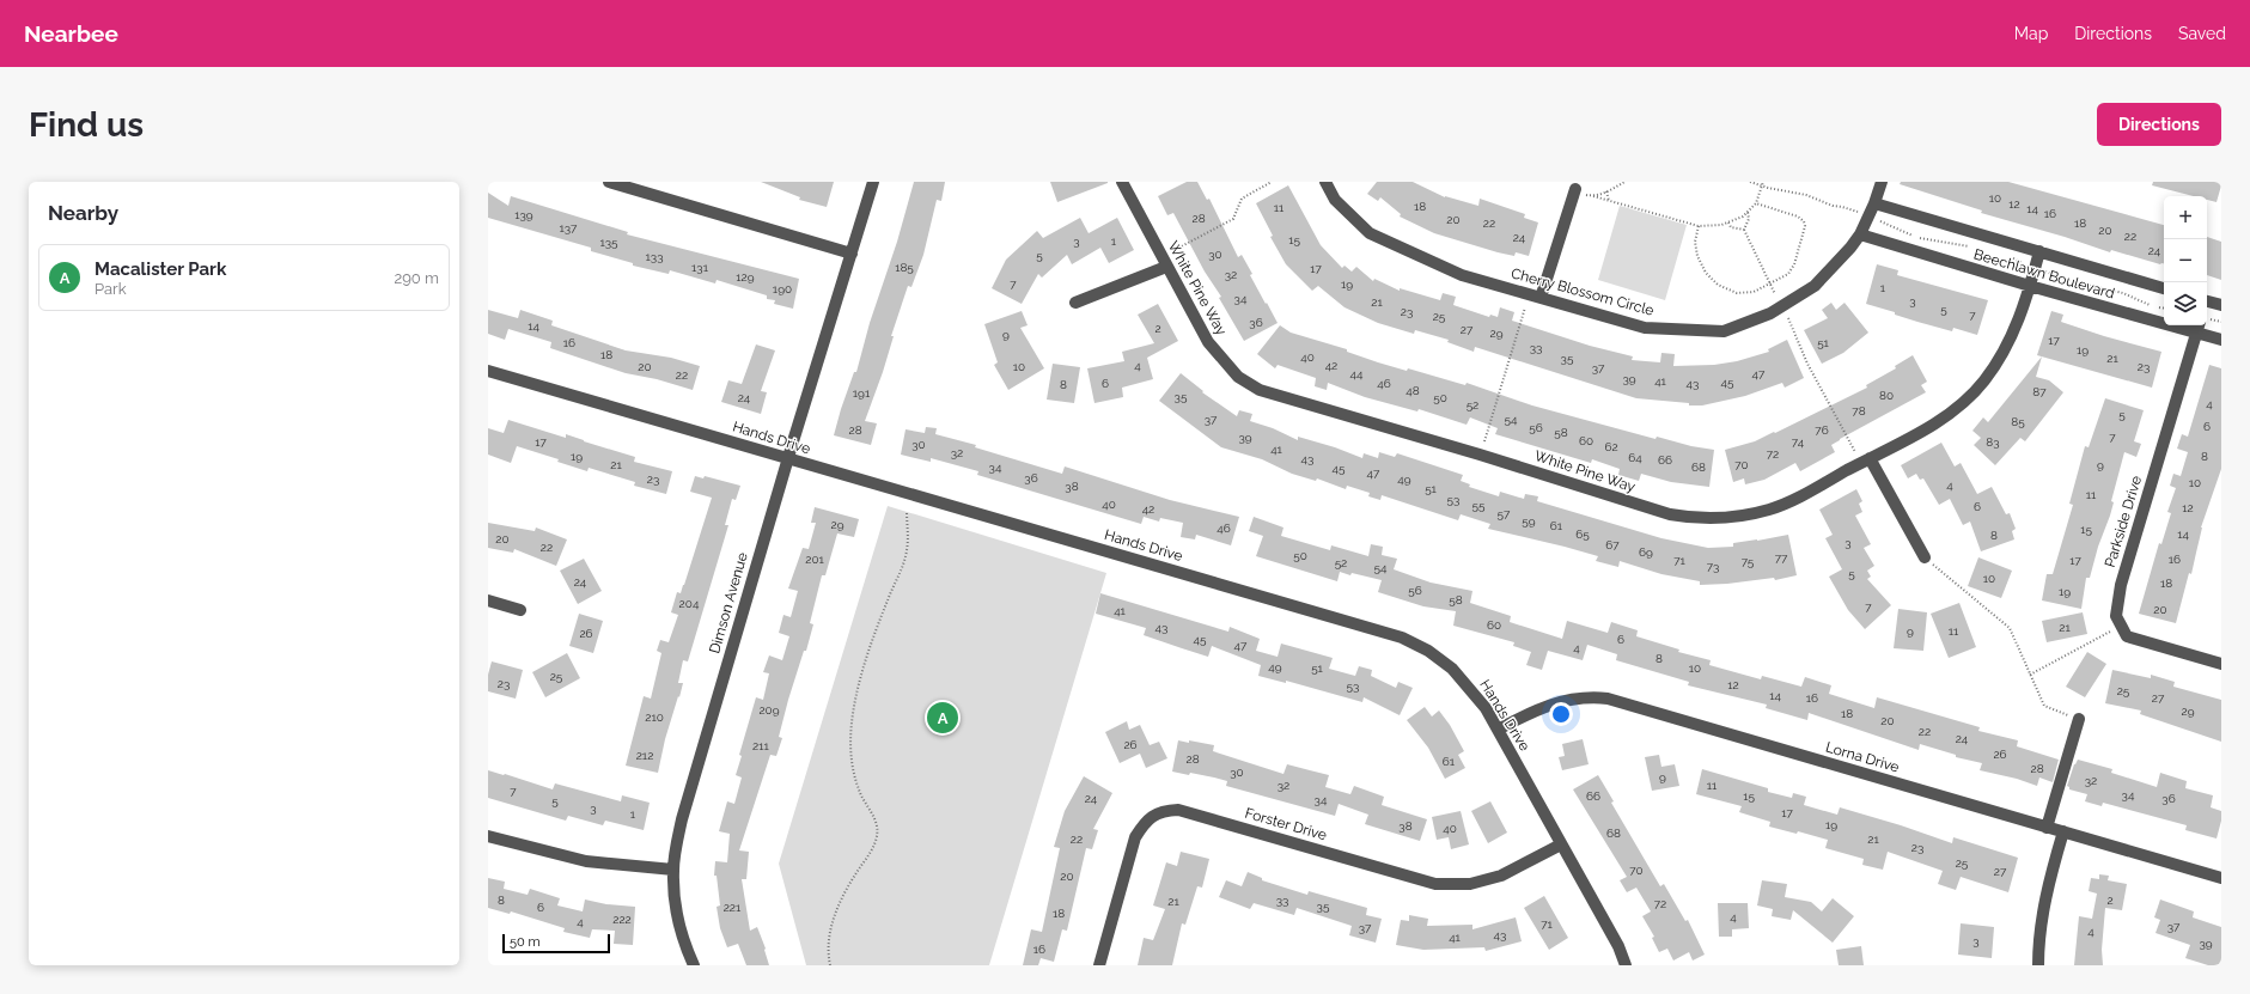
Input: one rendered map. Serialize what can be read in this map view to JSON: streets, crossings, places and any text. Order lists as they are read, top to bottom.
{
  "streets": {
    "street": [
      "Beechlawn Boulevard",
      "White Pine Way",
      "Cherry Blossom Circle",
      "Hands Drive",
      "Parkside Drive",
      "Dimson Avenue",
      "Lorna Drive",
      "Forster Drive"
    ]
  },
  "crossings": [
    ["Beechlawn Boulevard", "White Pine Way"],
    ["Beechlawn Boulevard", "Cherry Blossom Circle"],
    ["Beechlawn Boulevard", "Parkside Drive"],
    ["Hands Drive", "Dimson Avenue"],
    ["Hands Drive", "Lorna Drive"],
    ["Hands Drive", "Forster Drive"]
  ],
  "house_numbers": [
    "10",
    "12",
    "18",
    "11",
    "14",
    "16",
    "139",
    "28",
    "20",
    "22",
    "18",
    "137",
    "20",
    "22",
    "24",
    "15",
    "3",
    "1",
    "135",
    "24",
    "30",
    "5",
    "133",
    "131",
    "185",
    "17",
    "32",
    "129",
    "7",
    "19",
    "1",
    "190",
    "34",
    "3",
    "21",
    "5",
    "23",
    "7",
    "25",
    "36",
    "14",
    "2",
    "27",
    "29",
    "9",
    "17",
    "16",
    "51",
    "33",
    "19",
    "18",
    "40",
    "35",
    "21",
    "4",
    "42",
    "20",
    "10",
    "23",
    "37",
    "44",
    "47",
    "22",
    "39",
    "41",
    "45",
    "6",
    "46",
    "43",
    "8",
    "48",
    "87",
    "191",
    "80",
    "35",
    "24",
    "50",
    "4",
    "52",
    "78",
    "5",
    "37",
    "54",
    "85",
    "6",
    "56",
    "28",
    "76",
    "58",
    "39",
    "7",
    "60",
    "17",
    "74",
    "83",
    "30",
    "62",
    "41",
    "32",
    "72",
    "19",
    "8",
    "64",
    "43",
    "66",
    "21",
    "70",
    "9",
    "34",
    "68",
    "45",
    "47",
    "36",
    "23",
    "49",
    "10",
    "4",
    "38",
    "51",
    "11",
    "53",
    "40",
    "55",
    "6",
    "12",
    "42",
    "57",
    "59",
    "29",
    "61",
    "46",
    "15",
    "65",
    "14",
    "8",
    "20",
    "3",
    "67",
    "22",
    "69",
    "50",
    "77",
    "201",
    "16",
    "71",
    "17",
    "75",
    "52",
    "73",
    "54",
    "5",
    "10",
    "24",
    "18",
    "56",
    "19",
    "58",
    "204",
    "7",
    "20",
    "41",
    "60",
    "43",
    "21",
    "9",
    "11",
    "26",
    "45",
    "6",
    "47",
    "4",
    "8",
    "49",
    "51",
    "10",
    "25",
    "23",
    "12",
    "53",
    "25",
    "14",
    "16",
    "27",
    "209",
    "29",
    "18",
    "210",
    "20",
    "22",
    "24",
    "26",
    "211",
    "26",
    "212",
    "28",
    "61",
    "28",
    "30",
    "9",
    "32",
    "32",
    "11",
    "7",
    "34",
    "66",
    "15",
    "24",
    "36",
    "34",
    "5",
    "3",
    "17",
    "1",
    "19",
    "38",
    "40",
    "68",
    "22",
    "21",
    "23",
    "25",
    "70",
    "27",
    "20",
    "8",
    "33",
    "2",
    "21",
    "72",
    "35",
    "6",
    "221",
    "18",
    "4",
    "222",
    "4",
    "71",
    "37",
    "37",
    "4",
    "43",
    "41",
    "3",
    "39",
    "16"
  ],
  "scale_bar": "50 m",
  "page": {
    "header": "Nearbee",
    "nav": ["Map", "Directions", "Saved"],
    "buttons": "Directions",
    "title": "Find us",
    "heading": "Nearby",
    "map_buttons": ["+", "−"],
    "list": [
      {
        "mark": "A",
        "name": "Macalister Park",
        "note": "Park",
        "value": "290 m"
      }
    ],
    "pins": "A",
    "scale": "50 m"
  }
}
